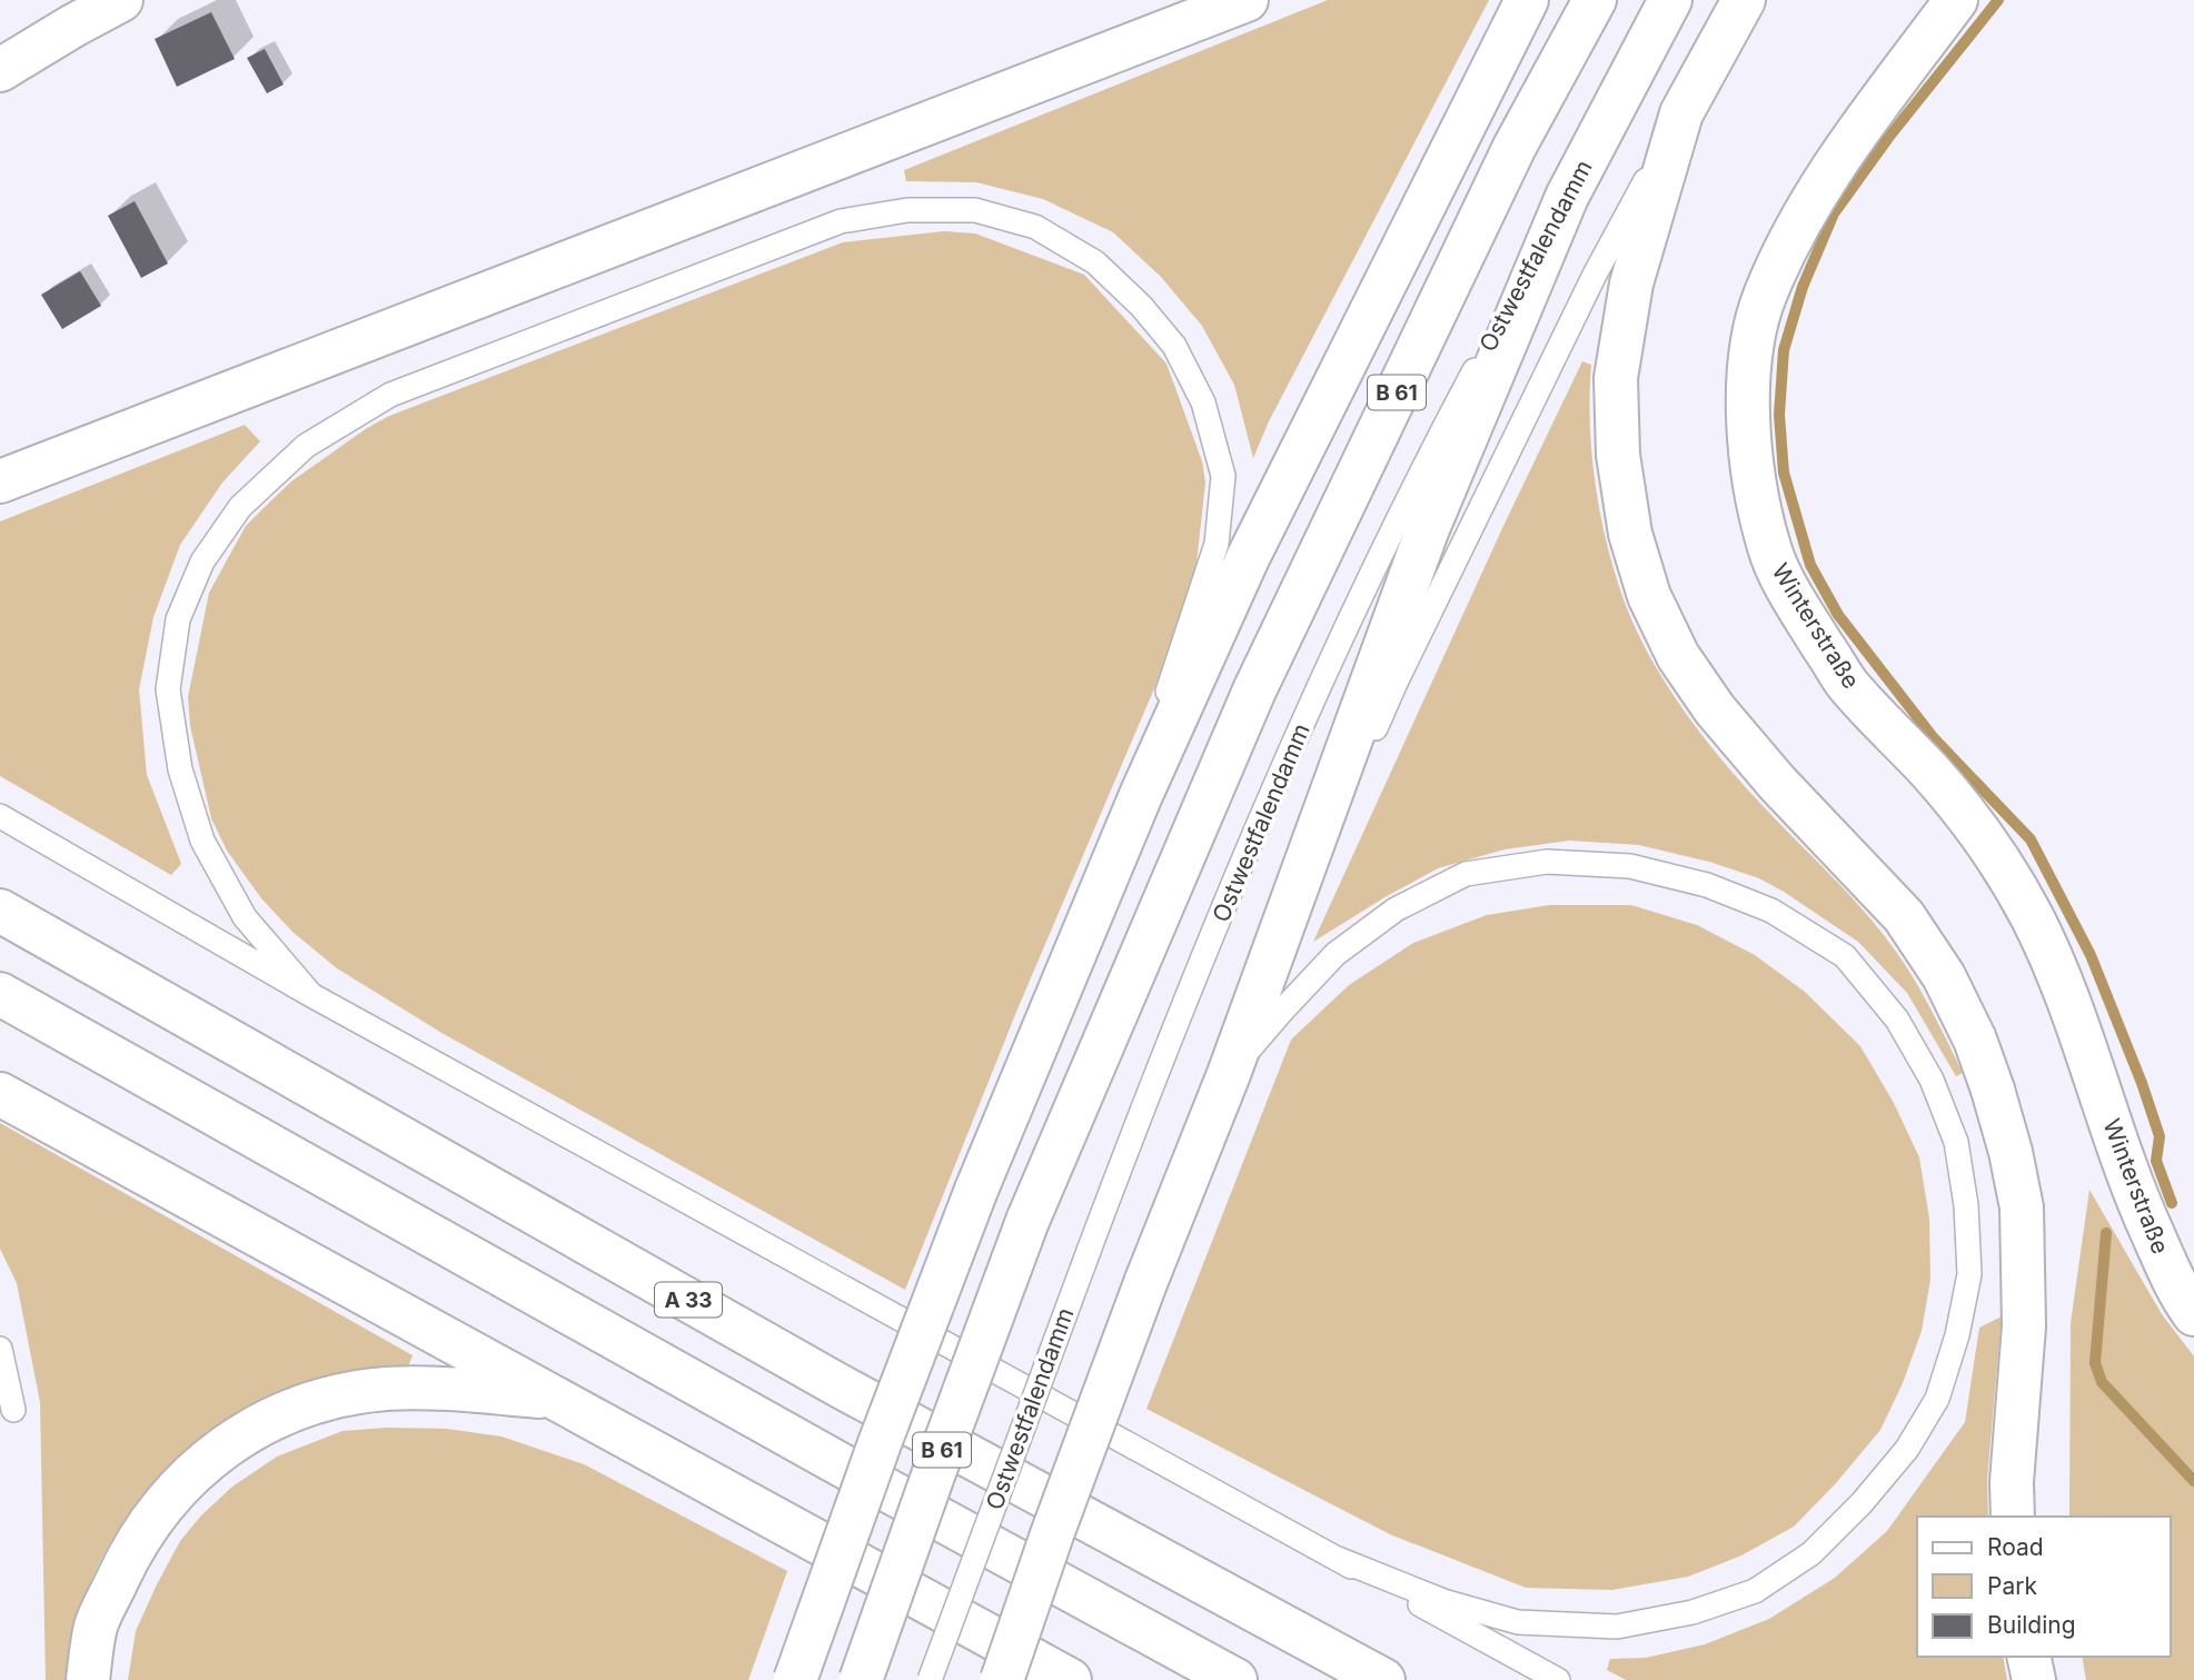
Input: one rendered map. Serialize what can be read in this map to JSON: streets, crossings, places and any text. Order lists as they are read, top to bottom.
{
  "streets": {
    "main road": [
      "Ostwestfalendamm",
      "B 61",
      "Winterstraße",
      "A 33"
    ]
  },
  "legend": ["Road", "Park", "Building"]
}
